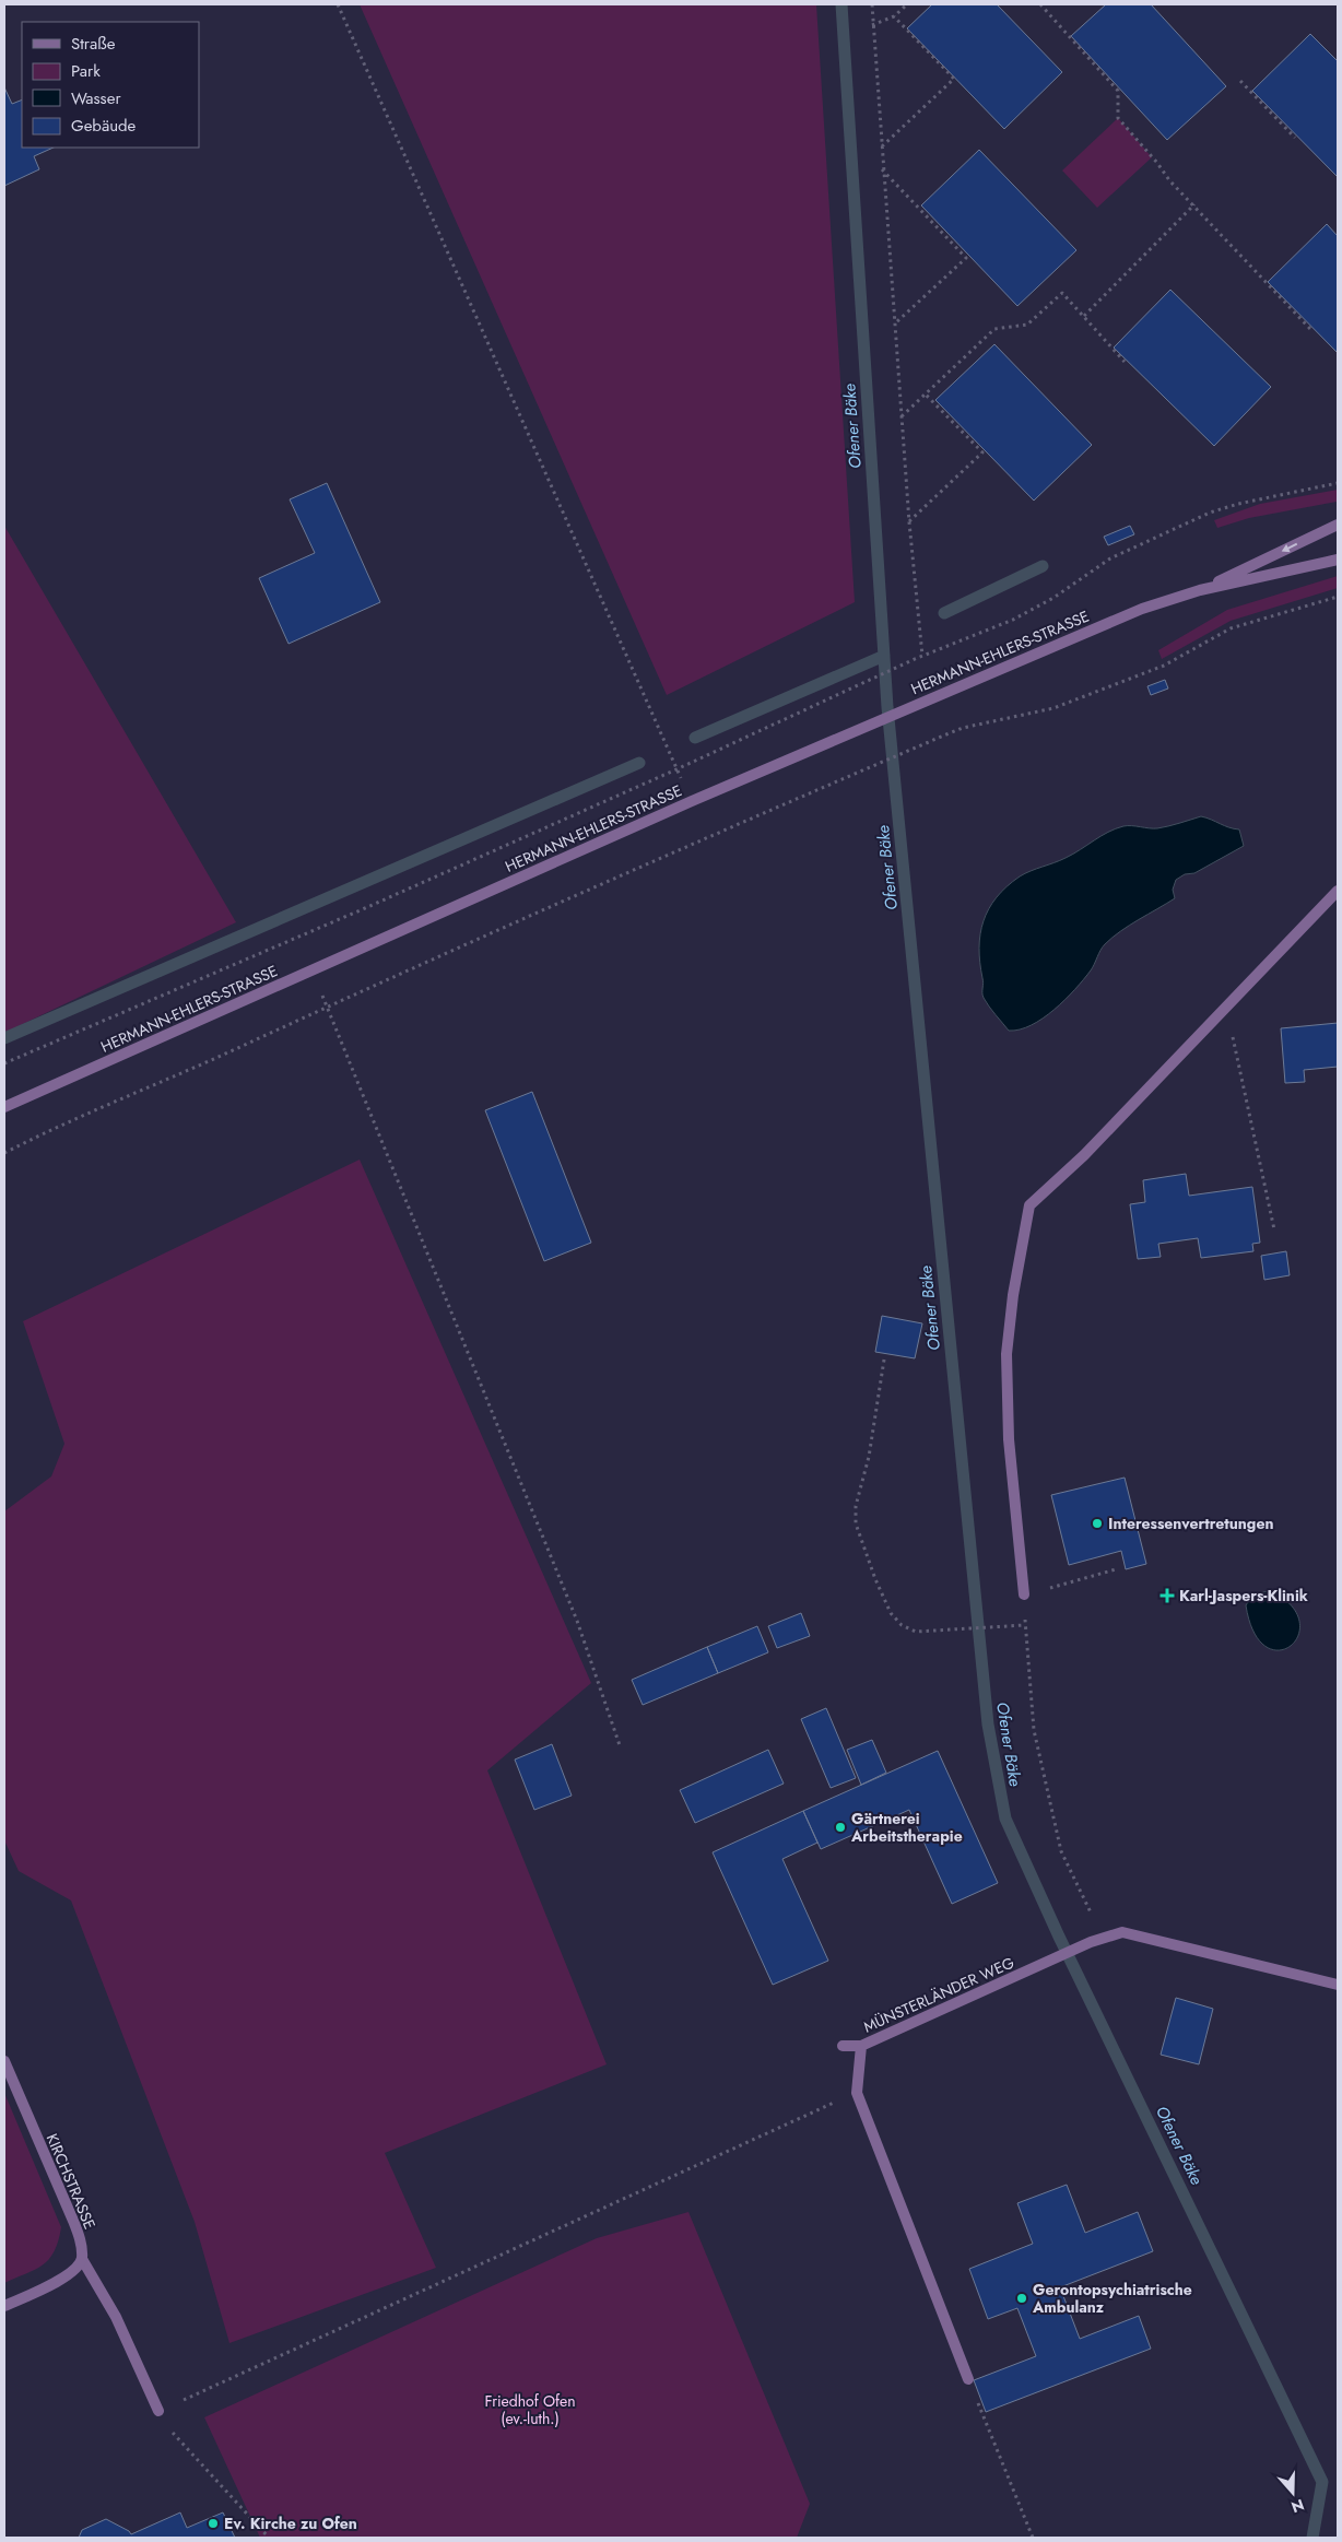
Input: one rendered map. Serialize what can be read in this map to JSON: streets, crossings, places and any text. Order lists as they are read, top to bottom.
{
  "streets": {
    "street": ["HERMANN-EHLERS-STRASSE", "MÜNSTERLÄNDER WEG", "KIRCHSTRASSE"]
  },
  "water": ["Ofener Bäke"],
  "parks": ["Friedhof Ofen (ev.-luth.)"],
  "places": {
    "other": [
      "Interessenvertretungen",
      "Gärtnerei Arbeitstherapie",
      "Gerontopsychiatrische Ambulanz",
      "Ev. Kirche zu Ofen"
    ],
    "health": ["Karl-Jaspers-Klinik"]
  },
  "legend": [
    "Straße",
    "Park",
    "Wasser",
    "Gebäude"
  ],
  "north": "bottom"
}
